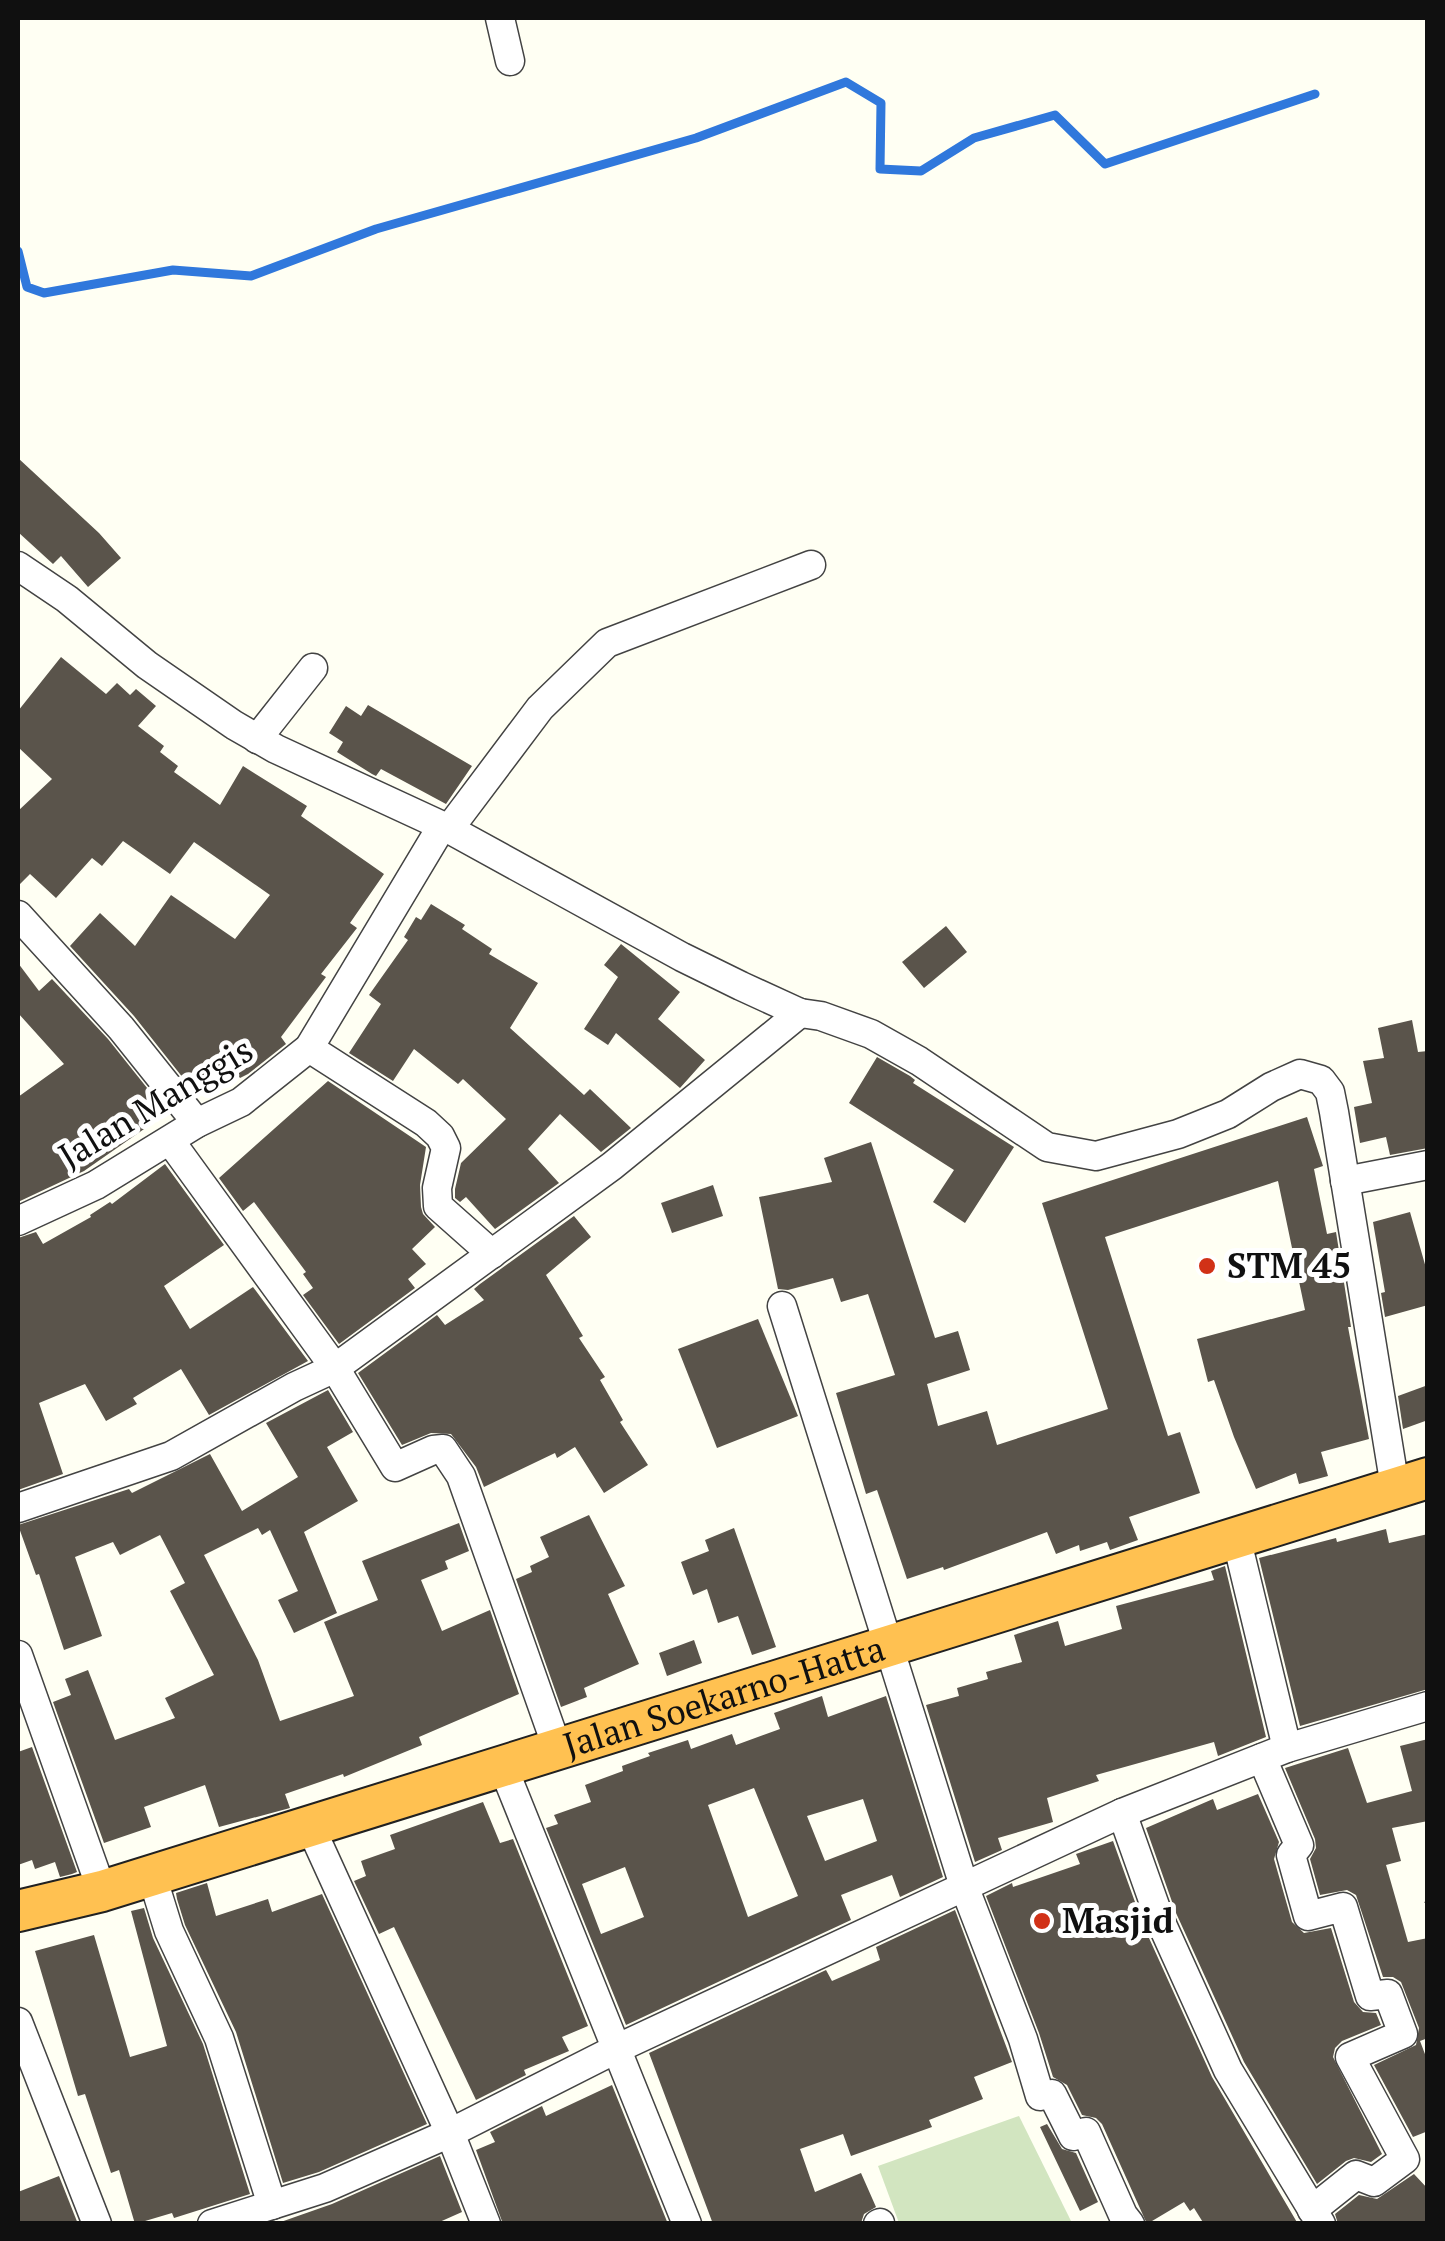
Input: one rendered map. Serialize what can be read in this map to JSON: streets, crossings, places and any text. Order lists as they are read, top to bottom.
{
  "streets": {
    "highway": ["Jalan Soekarno-Hatta"],
    "street": ["Jalan Manggis"]
  },
  "places": ["STM 45", "Masjid"]
}
